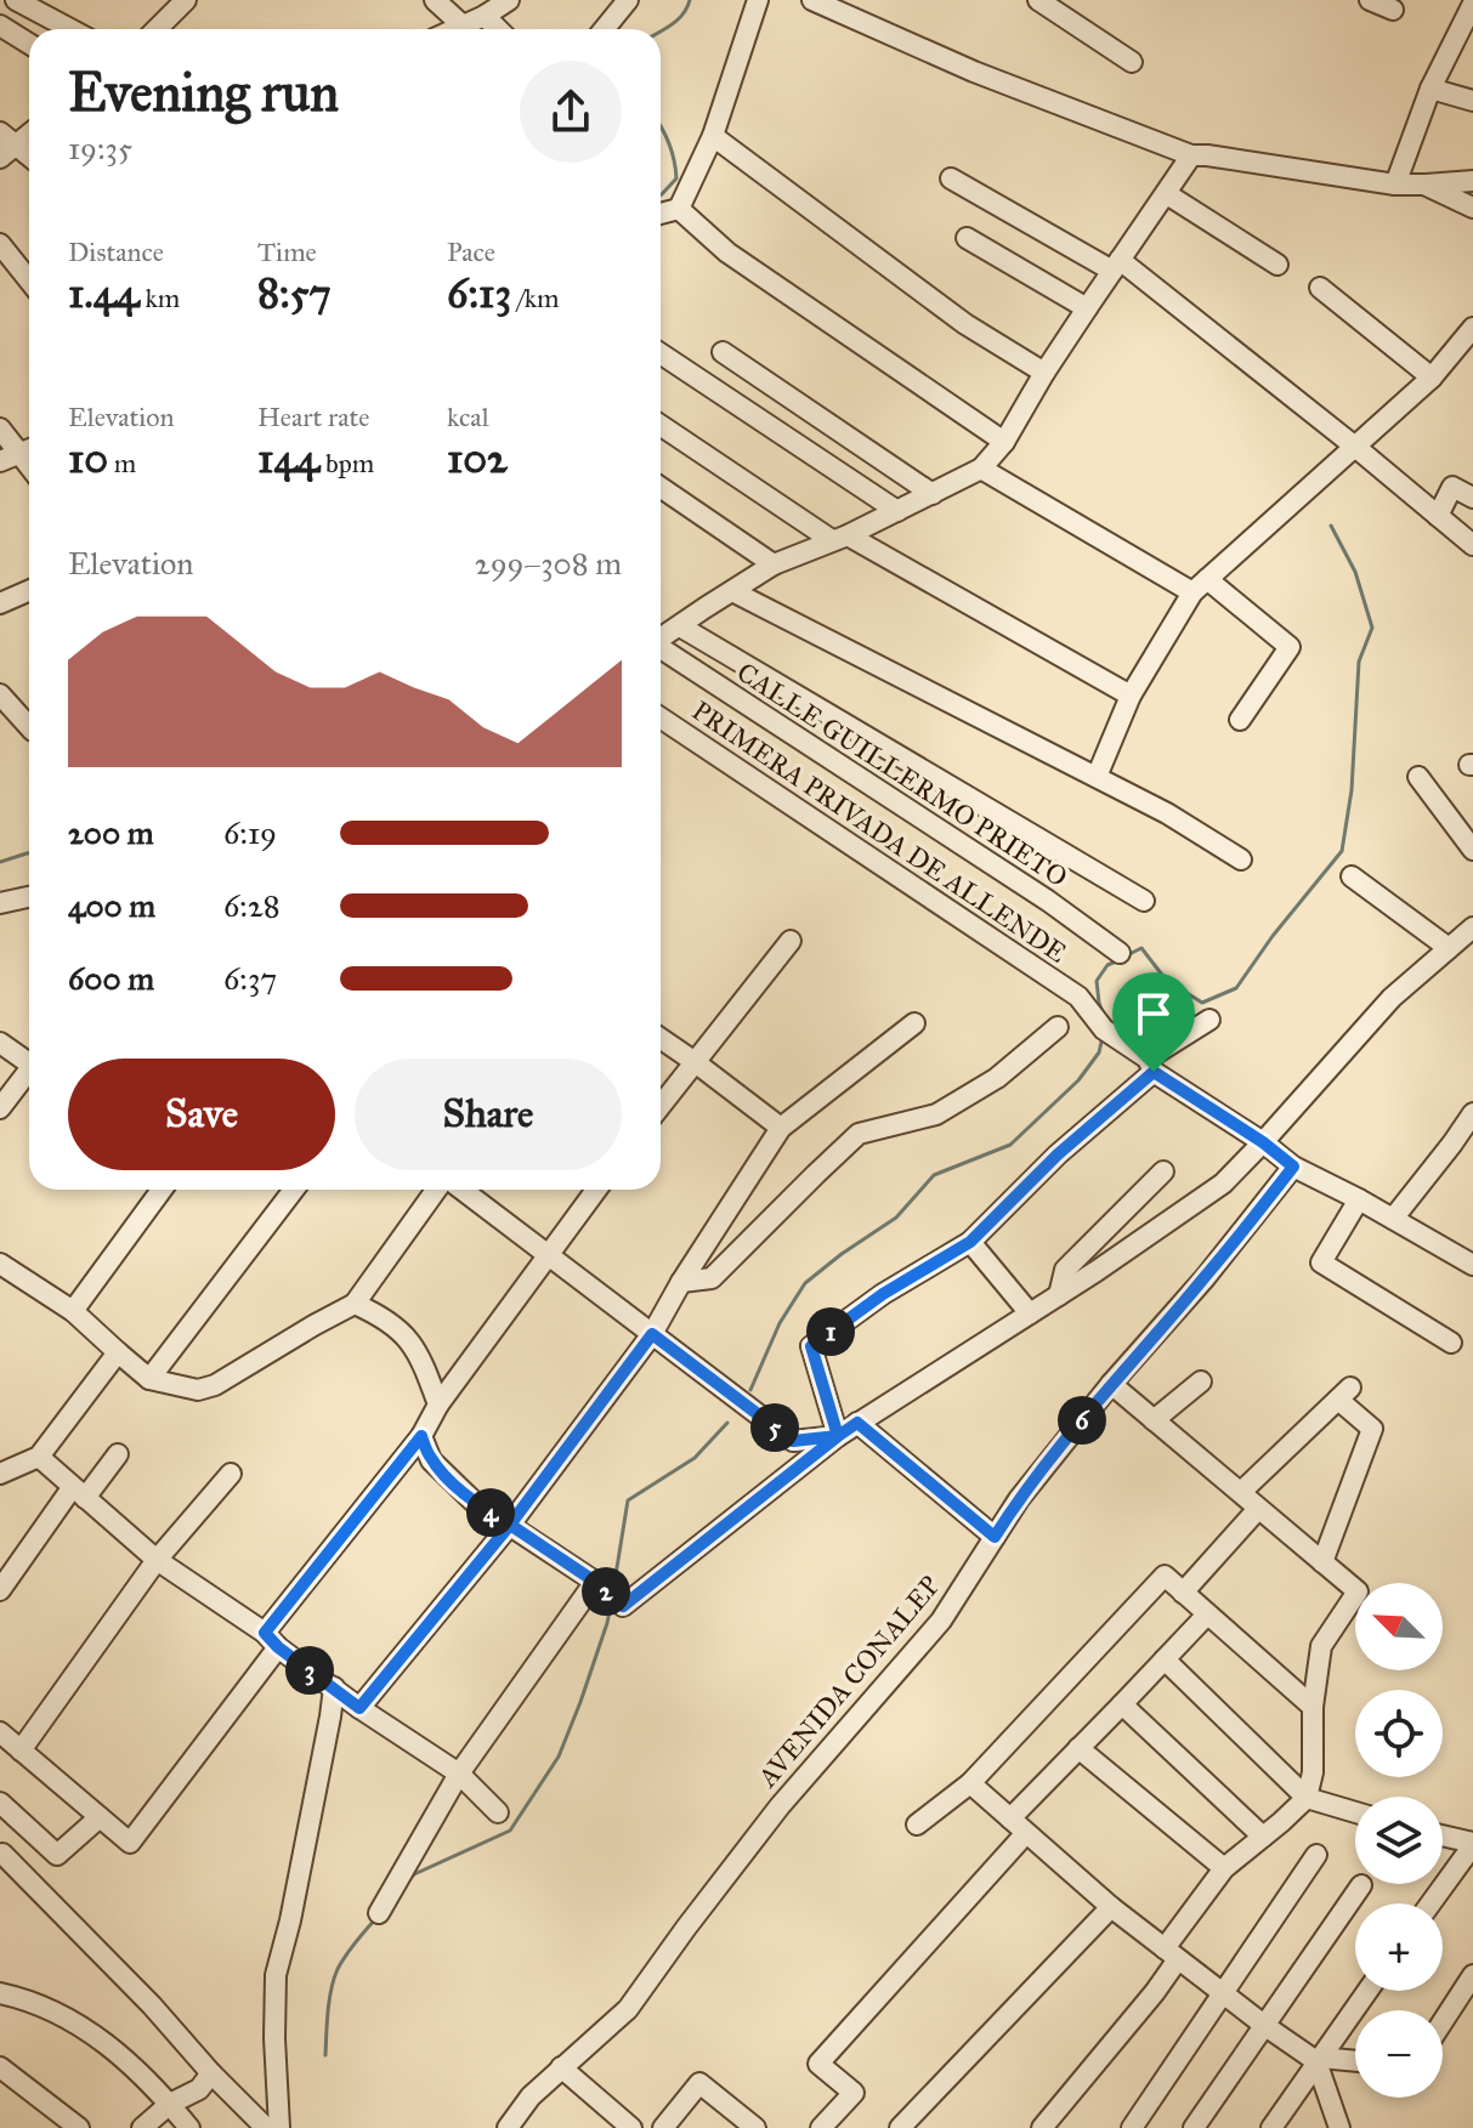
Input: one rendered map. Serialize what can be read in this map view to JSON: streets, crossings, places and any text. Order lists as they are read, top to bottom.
{
  "streets": {
    "street": ["CALLE GUILLERMO PRIETO", "PRIMERA PRIVADA DE ALLENDE", "AVENIDA CONALEP"]
  },
  "crossings": [
    ["PRIMERA PRIVADA DE ALLENDE", "AVENIDA CONALEP"]
  ],
  "north": "top left",
  "page": {
    "heading": ["Evening run", "19:35"],
    "stats": [
      ["Distance", "1.44 km"],
      ["Time", "8:57"],
      ["Pace", "6:13 /km"],
      ["Elevation", "10 m"],
      ["Heart rate", "144 bpm"],
      ["kcal", "102"]
    ],
    "chart": ["Elevation", "299–308 m"],
    "list": [
      {
        "name": "200 m",
        "note": "6:19"
      },
      {
        "name": "400 m",
        "note": "6:28"
      },
      {
        "name": "600 m",
        "note": "6:37"
      }
    ],
    "buttons": ["Save", "Share"],
    "pins": [
      "1",
      "6",
      "5",
      "4",
      "2",
      "3"
    ],
    "map_buttons": ["+", "−"]
  }
}
